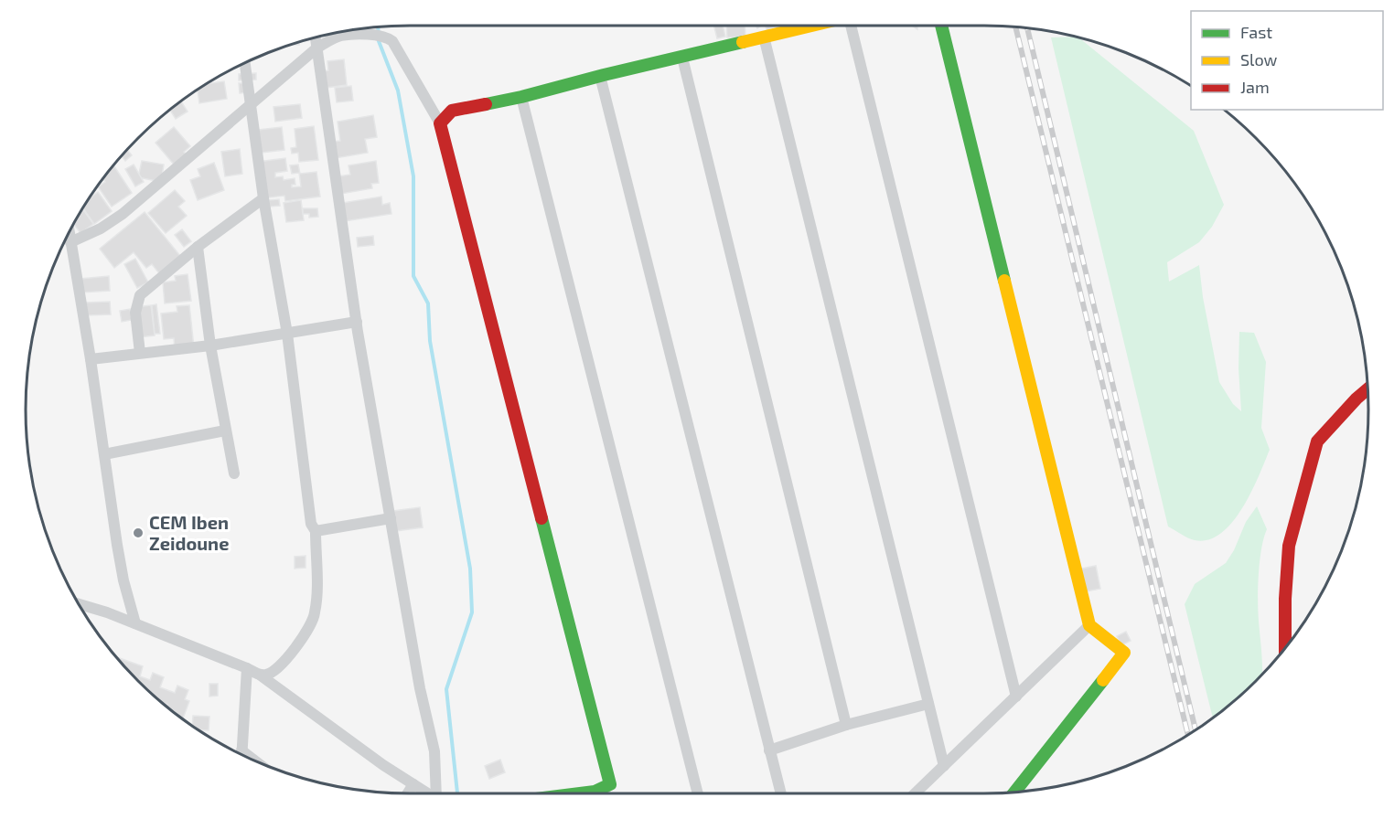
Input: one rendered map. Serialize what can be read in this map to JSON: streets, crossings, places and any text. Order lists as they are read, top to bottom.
{
  "places": ["CEM Iben Zeidoune"],
  "legend": ["Fast", "Slow", "Jam"]
}
